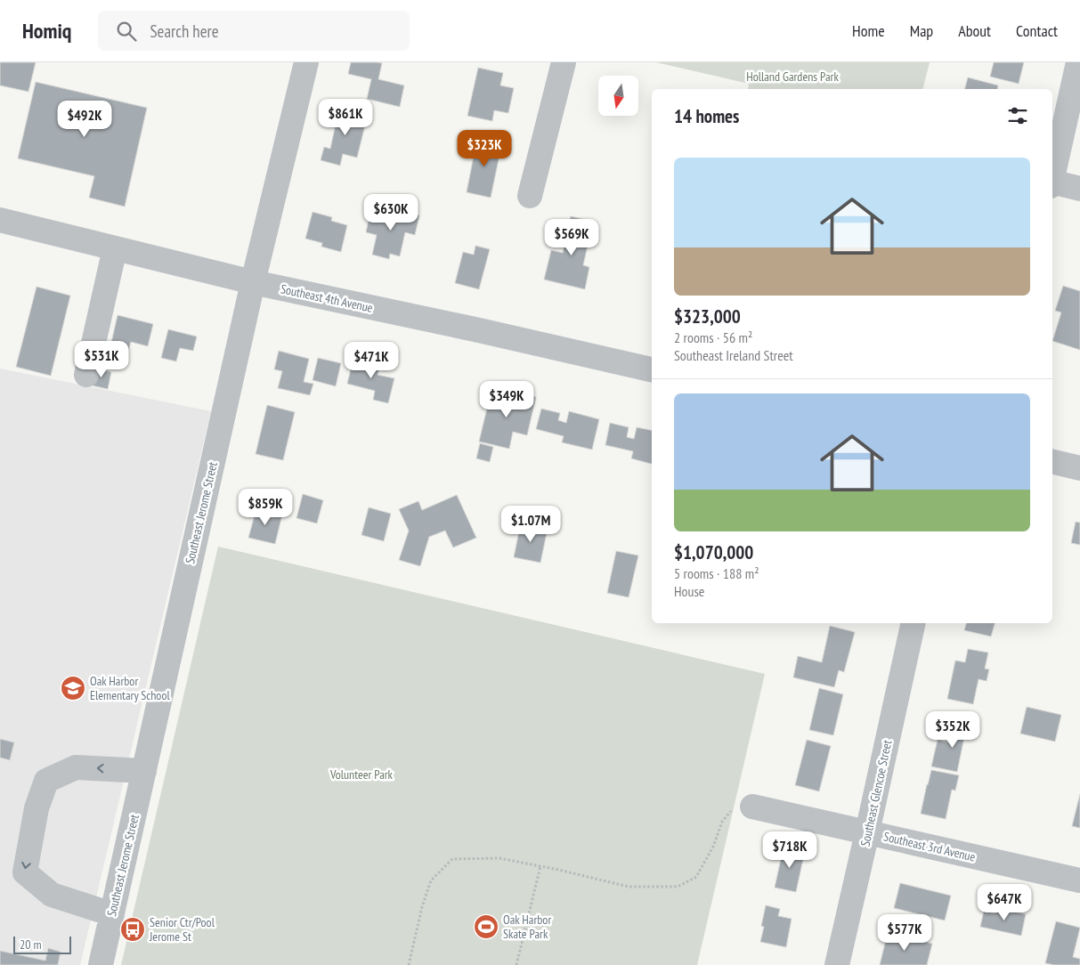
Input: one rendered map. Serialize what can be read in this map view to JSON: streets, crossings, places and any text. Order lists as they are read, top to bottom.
{
  "streets": {
    "street": [
      "Southeast 4th Avenue",
      "Southeast Jerome Street",
      "Southeast Glencoe Street",
      "Southeast 3rd Avenue"
    ]
  },
  "crossings": [
    ["Southeast 4th Avenue", "Southeast Jerome Street"],
    ["Southeast Glencoe Street", "Southeast 3rd Avenue"]
  ],
  "parks": ["Holland Gardens Park", "Volunteer Park"],
  "places": {
    "school or university": ["Oak Harbor Elementary School"],
    "sports": ["Oak Harbor Skate Park"],
    "bus stop": ["Senior Ctr/Pool Jerome St"]
  },
  "scale_bar": "20 m",
  "north": "bottom",
  "page": {
    "header": "Homiq",
    "search": "Search here",
    "nav": [
      "Home",
      "Map",
      "About",
      "Contact"
    ],
    "heading": "14 homes",
    "price": [
      "$861K",
      "$492K",
      "$323K",
      "$630K",
      "$569K",
      "$531K",
      "$471K",
      "$349K",
      "$859K",
      "$1.07M",
      "$352K",
      "$718K",
      "$647K",
      "$577K"
    ],
    "list": [
      {
        "name": "$323,000",
        "note": "2 rooms · 56 m² · Southeast Ireland Street"
      },
      {
        "name": "$1,070,000",
        "note": "5 rooms · 188 m² · House"
      }
    ],
    "scale": "20 m"
  }
}
